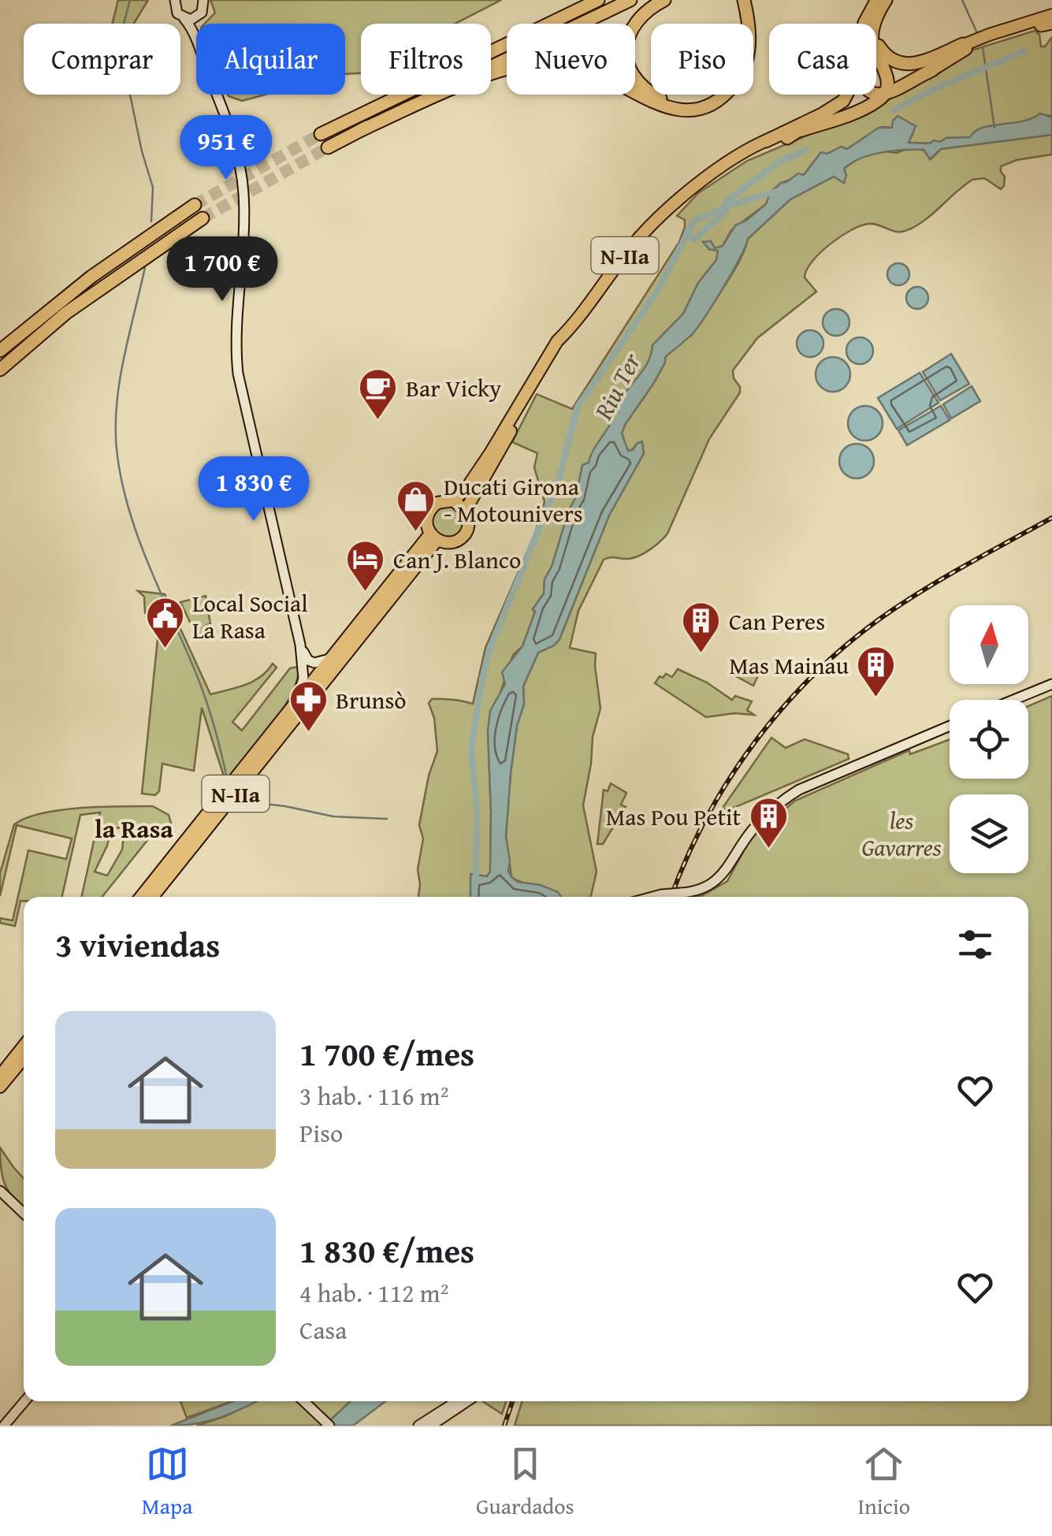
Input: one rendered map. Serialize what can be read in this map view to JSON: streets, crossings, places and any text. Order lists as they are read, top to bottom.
{
  "streets": {
    "main road": ["N-IIa"]
  },
  "districts": ["la Rasa"],
  "water": ["Riu Ter"],
  "parks": ["les Gavarres"],
  "places": {
    "cafe": ["Bar Vicky"],
    "shop": ["Ducati Girona - Motounivers"],
    "hotel": ["Can J. Blanco"],
    "public building": ["Local Social La Rasa"],
    "building": ["Can Peres", "Mas Mainau", "Mas Pou Petit"],
    "pharmacy": ["Brunsò"]
  },
  "north": "top",
  "page": {
    "chip": [
      "Comprar",
      "Alquilar",
      "Filtros",
      "Nuevo",
      "Piso",
      "Casa"
    ],
    "price": ["951 €", "1 700 €", "1 830 €"],
    "heading": "3 viviendas",
    "list": [
      {
        "name": "1 700 €/mes",
        "note": "3 hab. · 116 m² · Piso"
      },
      {
        "name": "1 830 €/mes",
        "note": "4 hab. · 112 m² · Casa"
      }
    ],
    "tabs": ["Mapa", "Guardados", "Inicio"]
  }
}
